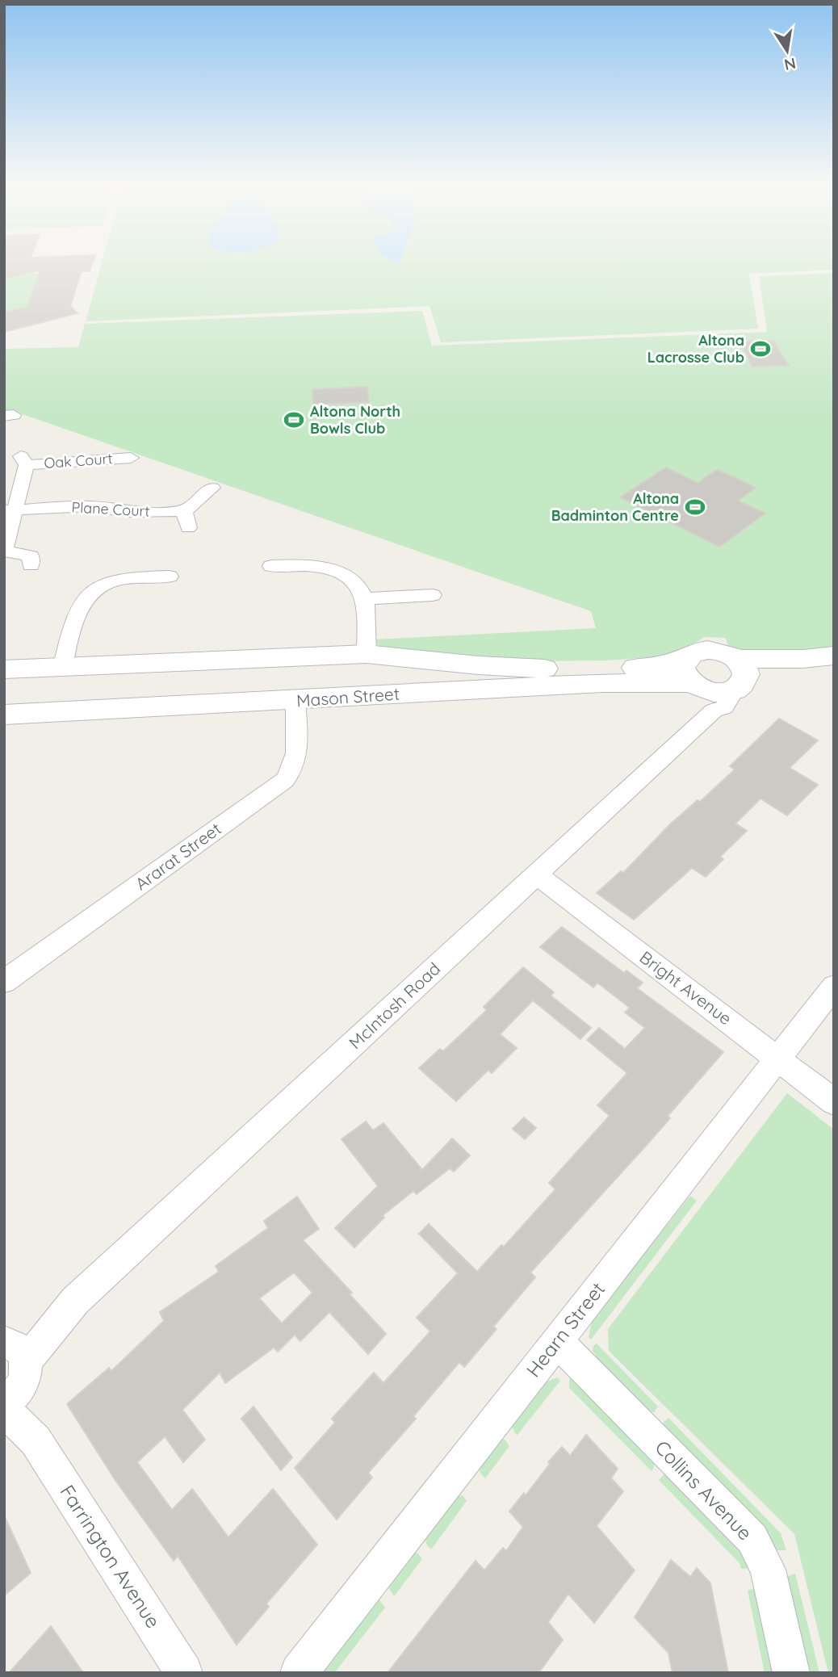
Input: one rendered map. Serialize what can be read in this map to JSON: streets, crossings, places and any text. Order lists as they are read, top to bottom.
{
  "streets": {
    "street": [
      "Oak Court",
      "Plane Court",
      "Mason Street",
      "Ararat Street",
      "Bright Avenue",
      "McIntosh Road",
      "Hearn Street",
      "Collins Avenue",
      "Farrington Avenue"
    ]
  },
  "crossings": [
    ["Oak Court", "Plane Court"],
    ["Mason Street", "Ararat Street"],
    ["Bright Avenue", "McIntosh Road"],
    ["Bright Avenue", "Hearn Street"],
    ["McIntosh Road", "Farrington Avenue"],
    ["Hearn Street", "Collins Avenue"]
  ],
  "places": {
    "sports": ["Altona Lacrosse Club", "Altona North Bowls Club", "Altona Badminton Centre"]
  },
  "north": "bottom"
}
